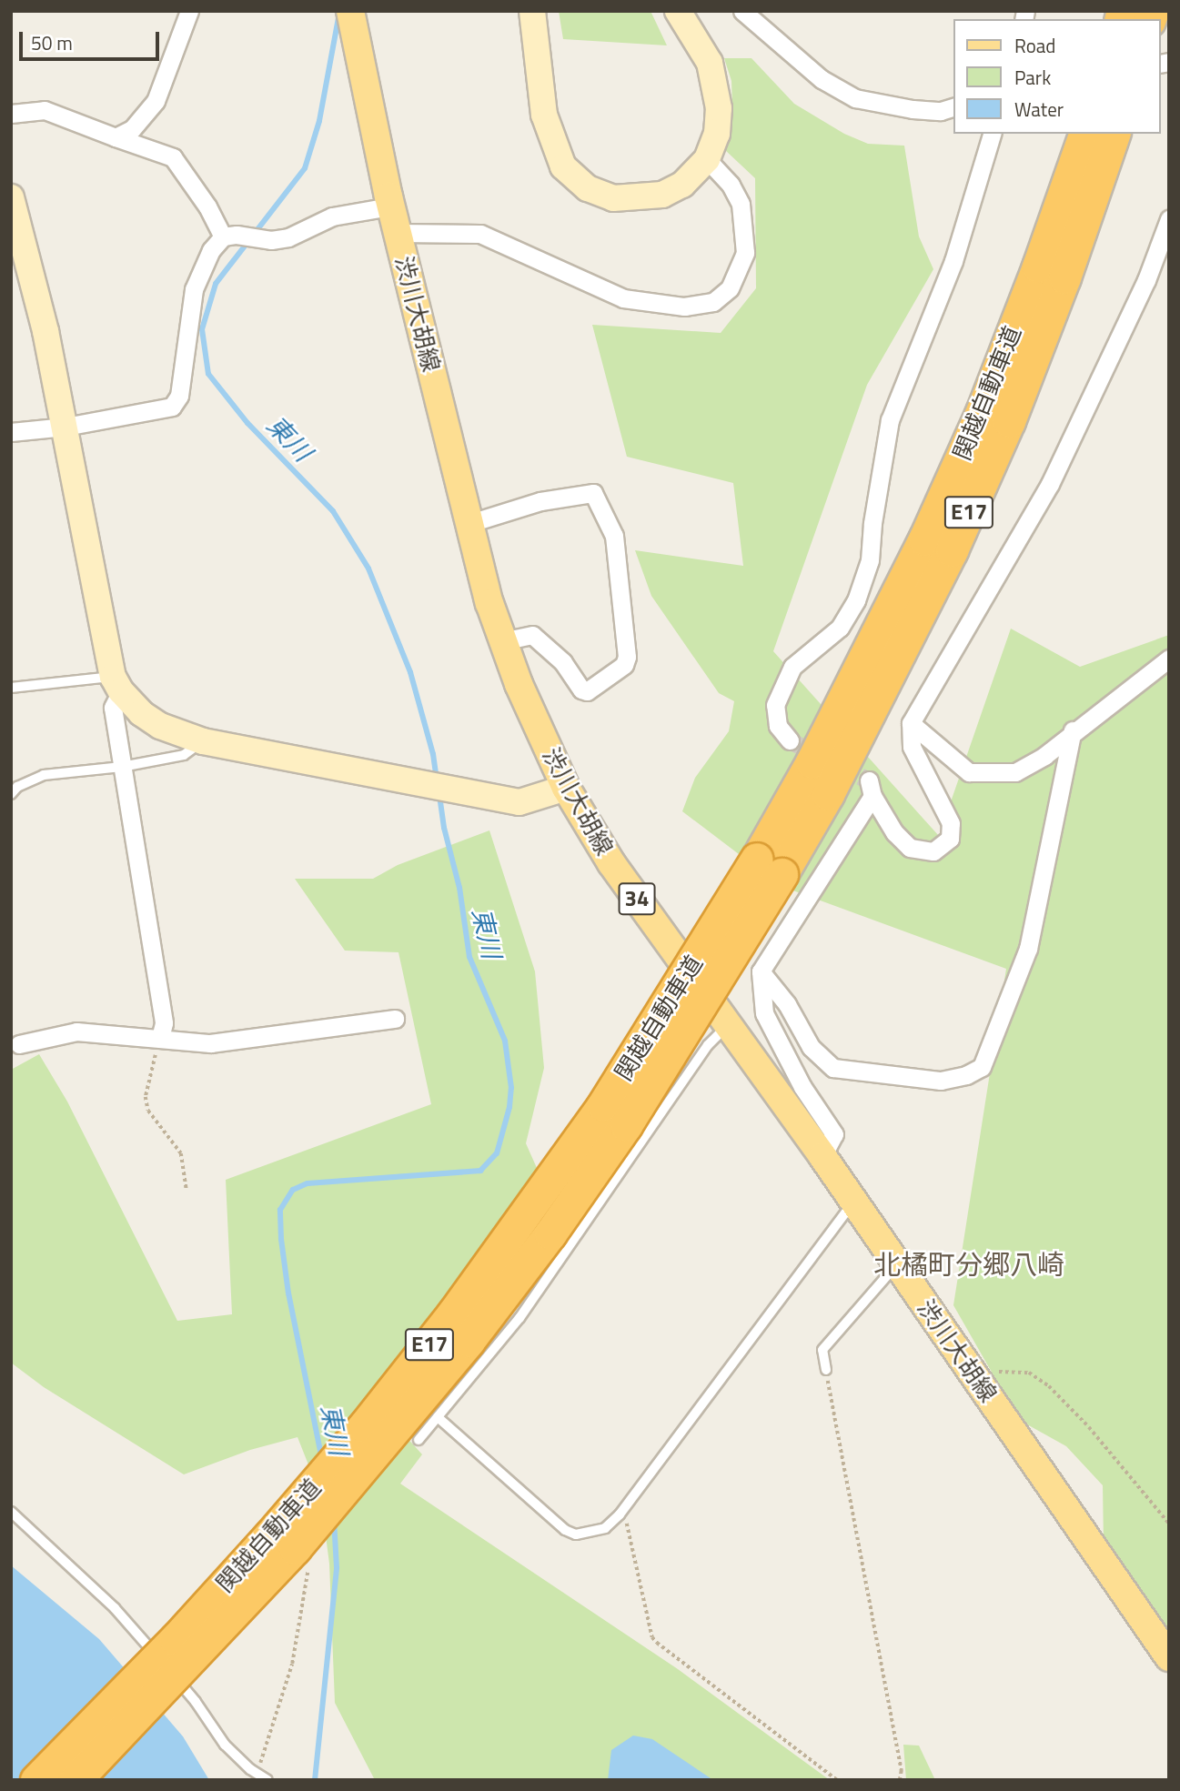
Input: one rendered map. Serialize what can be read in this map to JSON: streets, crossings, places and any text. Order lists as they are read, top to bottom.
{
  "streets": {
    "highway": ["関越自動車道", "E17"],
    "main road": ["渋川大胡線", "34"]
  },
  "districts": ["北橘町分郷八崎"],
  "water": ["東川"],
  "legend": ["Road", "Park", "Water"],
  "scale_bar": "50 m"
}
